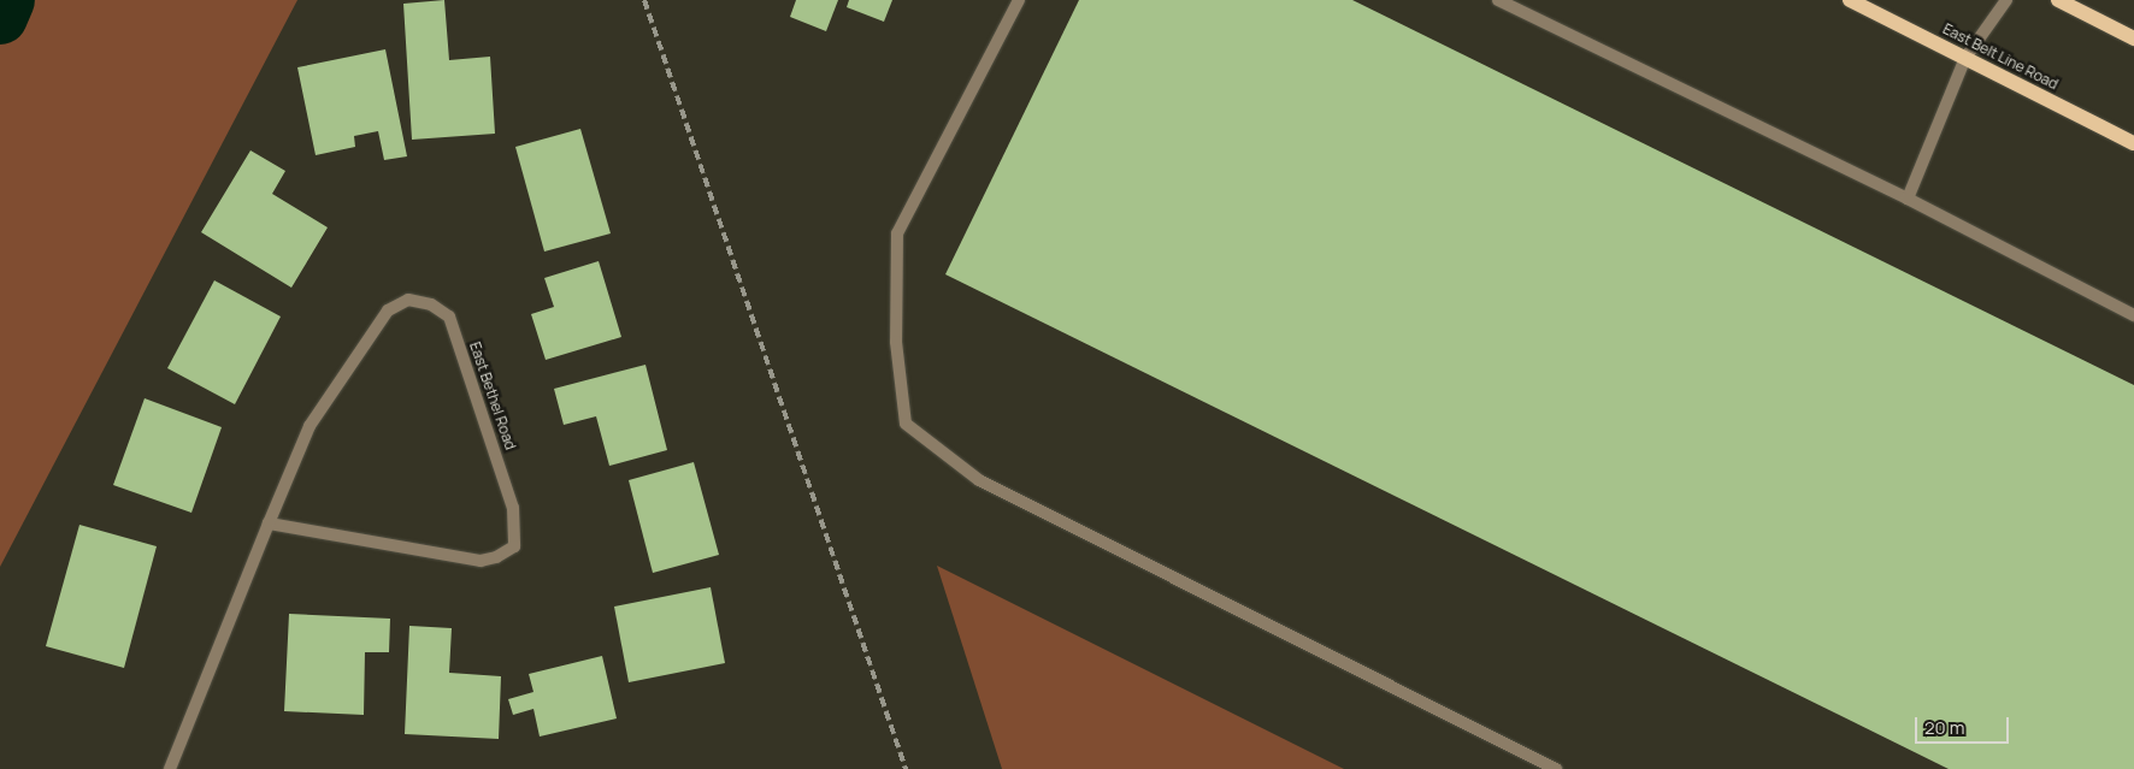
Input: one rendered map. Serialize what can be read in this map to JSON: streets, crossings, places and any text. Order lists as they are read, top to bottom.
{
  "streets": {
    "main road": ["East Belt Line Road"],
    "street": ["East Bethel Road"]
  },
  "scale_bar": "20 m"
}
